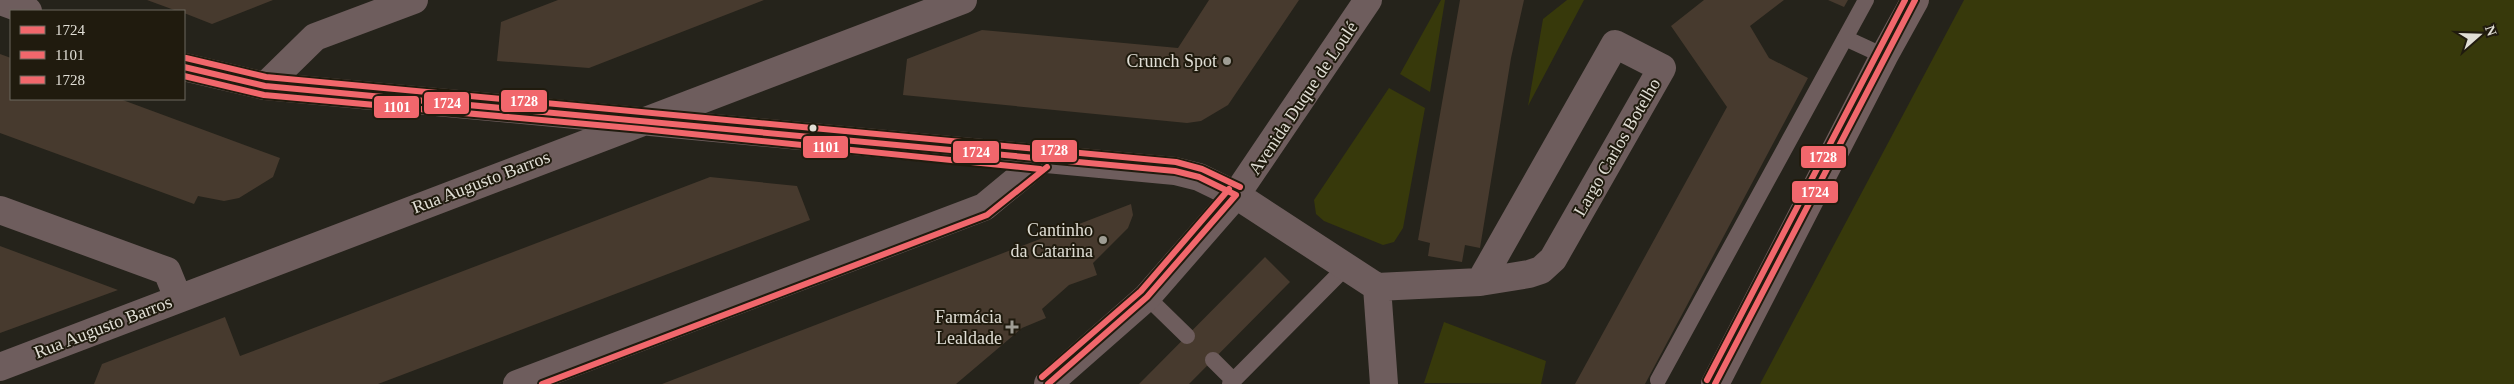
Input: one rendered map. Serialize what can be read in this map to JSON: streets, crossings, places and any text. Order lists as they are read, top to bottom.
{
  "streets": {
    "street": ["Avenida Duque de Loulé", "Largo Carlos Botelho", "Rua Augusto Barros"]
  },
  "places": {
    "other": ["Crunch Spot", "Cantinho da Catarina"],
    "health": ["Farmácia Lealdade"]
  },
  "lines": ["transit line 1724", "transit line 1728", "transit line 1101"],
  "legend": ["1724", "1101", "1728"],
  "north": "right"
}
